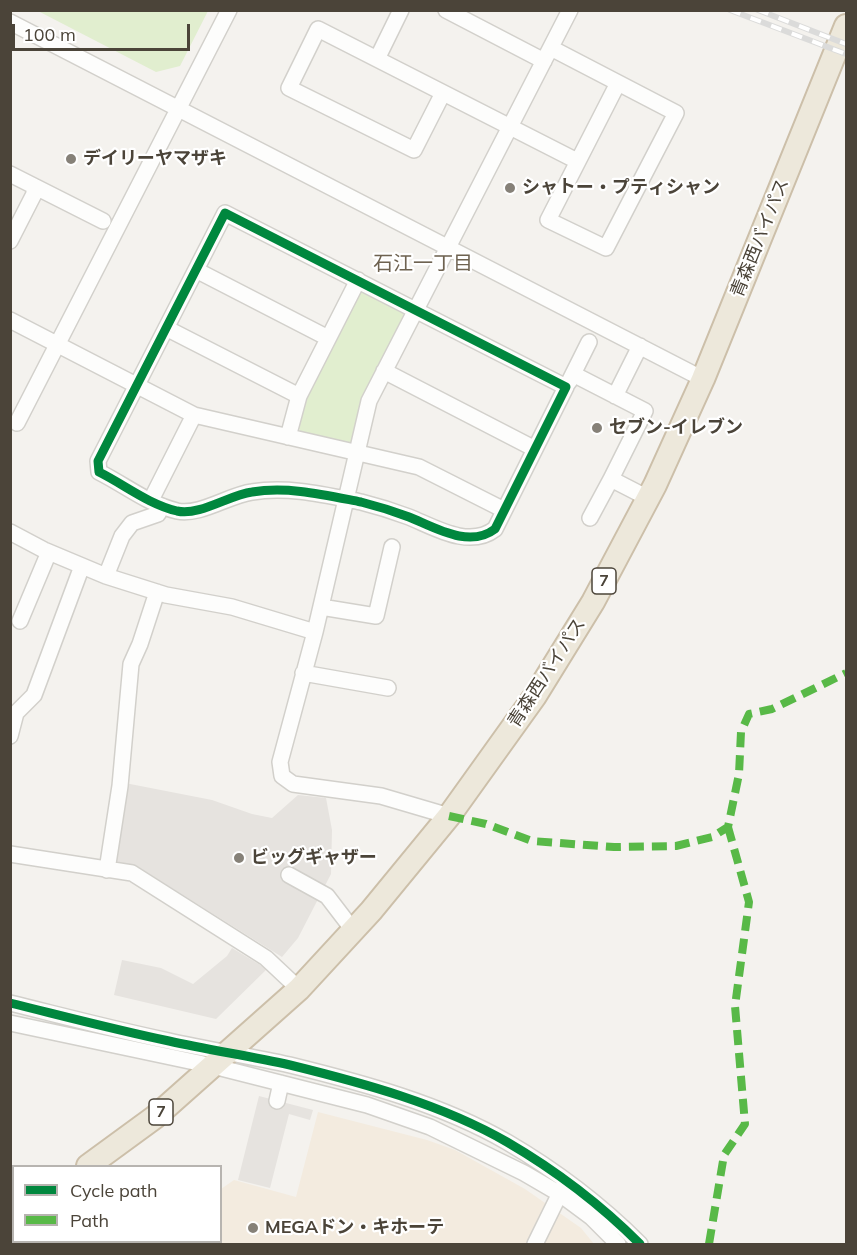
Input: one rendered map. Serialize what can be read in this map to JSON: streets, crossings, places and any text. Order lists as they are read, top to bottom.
{
  "streets": {
    "highway": ["青森西バイパス", "7"]
  },
  "districts": ["石江一丁目"],
  "places": [
    "デイリーヤマザキ",
    "シャトー・プティシャン",
    "セブン-イレブン",
    "ビッグギャザー",
    "MEGAドン・キホーテ"
  ],
  "legend": ["Cycle path", "Path"],
  "scale_bar": "100 m"
}
